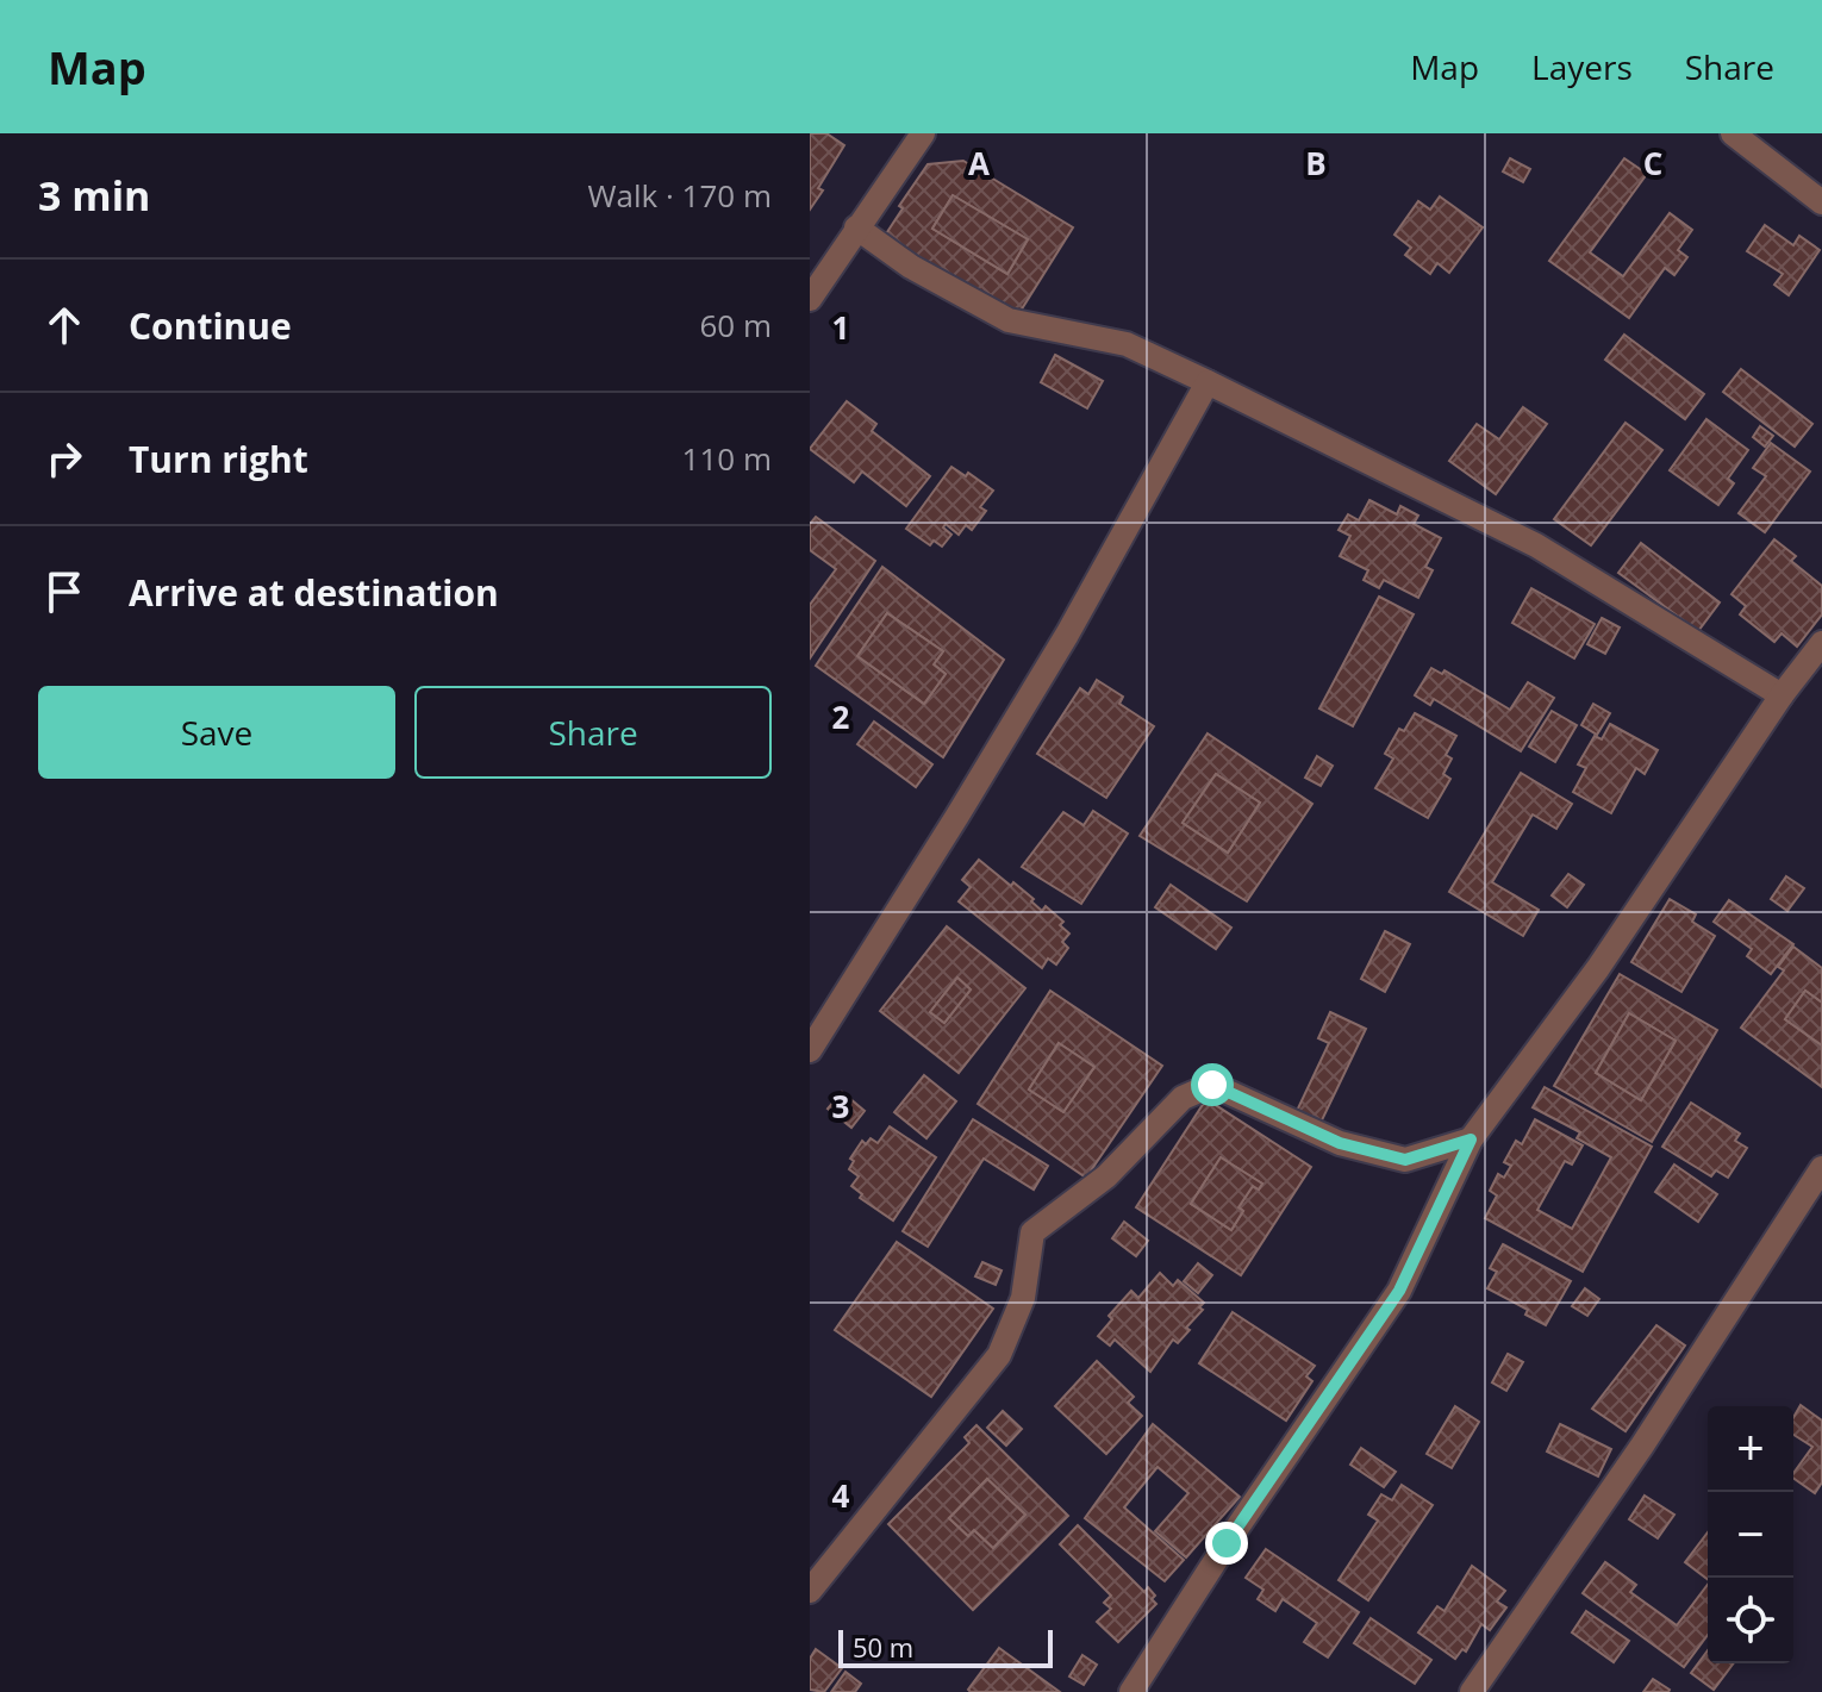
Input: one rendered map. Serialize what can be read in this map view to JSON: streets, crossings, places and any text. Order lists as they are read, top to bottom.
{
  "scale_bar": "50 m",
  "page": {
    "header": "Map",
    "nav": ["Map", "Layers", "Share"],
    "heading": ["3 min", "Walk · 170 m"],
    "list": [
      ["Continue", "60 m"],
      ["Turn right", "110 m"],
      "Arrive at destination"
    ],
    "buttons": ["Save", "Share"],
    "map_buttons": ["+", "−"],
    "scale": "50 m"
  },
  "grid": {
    "columns": ["A", "B", "C"],
    "rows": [
      "1",
      "2",
      "3",
      "4"
    ]
  }
}
